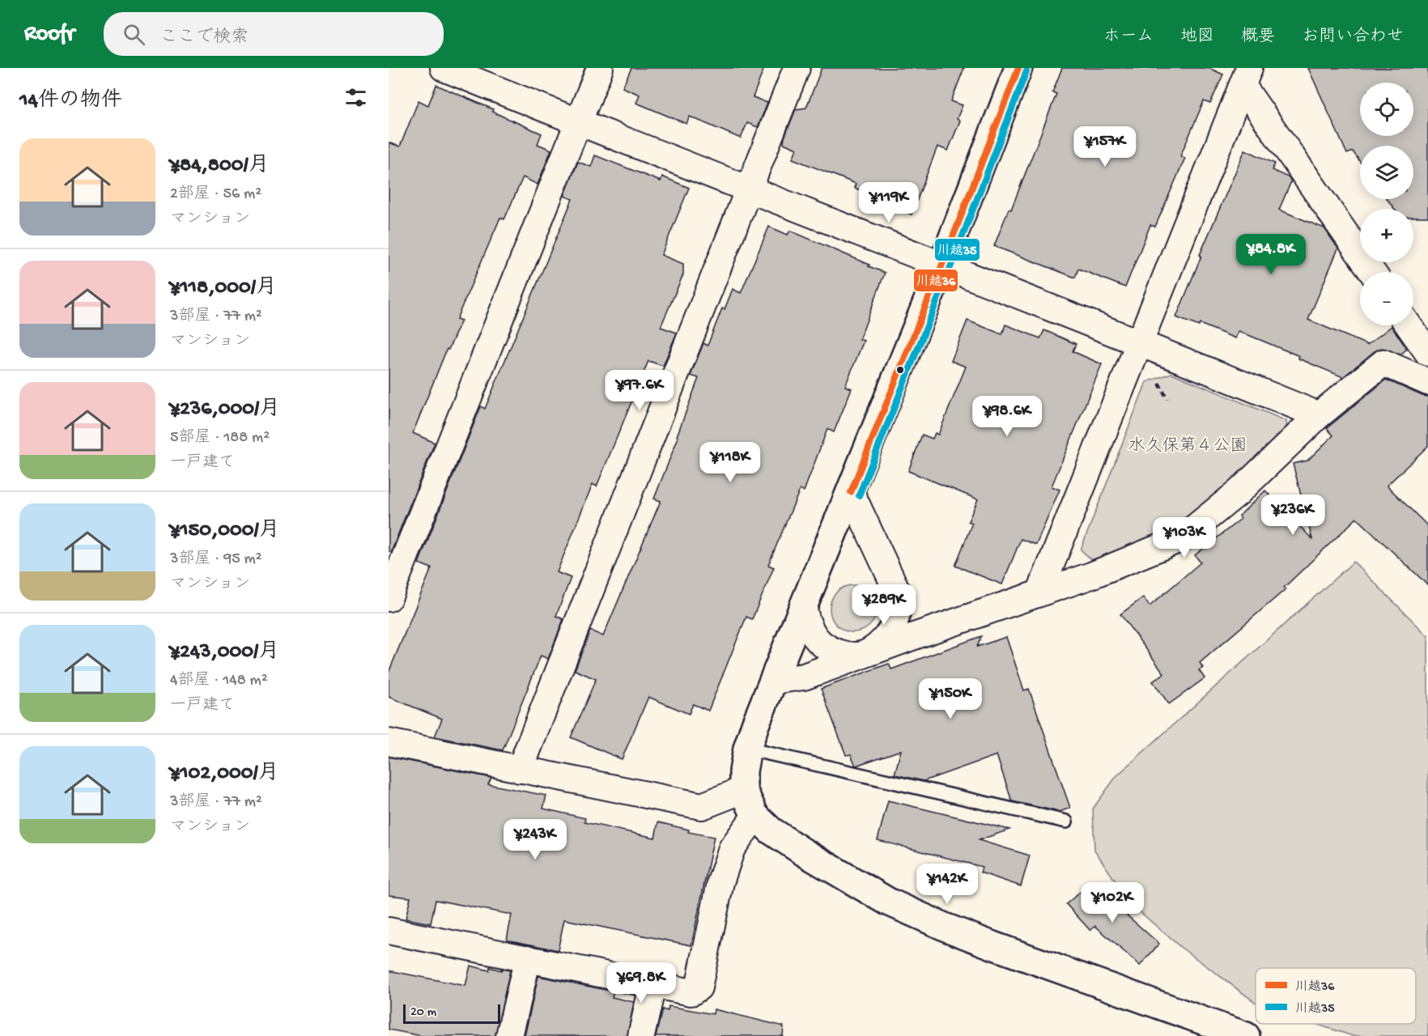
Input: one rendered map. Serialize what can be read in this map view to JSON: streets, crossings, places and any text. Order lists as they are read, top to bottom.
{
  "parks": ["水久保第４公園"],
  "lines": ["transit line 川越36", "transit line 川越35"],
  "legend": ["川越36", "川越35"],
  "scale_bar": "20 m",
  "page": {
    "header": "Roofr",
    "search": "ここで検索",
    "nav": [
      "ホーム",
      "地図",
      "概要",
      "お問い合わせ"
    ],
    "heading": "14件の物件",
    "map_buttons": ["+", "−"],
    "list": [
      {
        "name": "¥84,800/月",
        "note": "2部屋 · 56 m² · マンション"
      },
      {
        "name": "¥118,000/月",
        "note": "3部屋 · 77 m² · マンション"
      },
      {
        "name": "¥236,000/月",
        "note": "5部屋 · 188 m² · 一戸建て"
      },
      {
        "name": "¥150,000/月",
        "note": "3部屋 · 95 m² · マンション"
      },
      {
        "name": "¥243,000/月",
        "note": "4部屋 · 148 m² · 一戸建て"
      },
      {
        "name": "¥102,000/月",
        "note": "3部屋 · 77 m² · マンション"
      }
    ],
    "price": [
      "¥157K",
      "¥119K",
      "¥84.8K",
      "¥97.6K",
      "¥98.6K",
      "¥118K",
      "¥236K",
      "¥103K",
      "¥289K",
      "¥150K",
      "¥243K",
      "¥142K",
      "¥102K",
      "¥69.8K"
    ],
    "scale": "20 m"
  }
}
